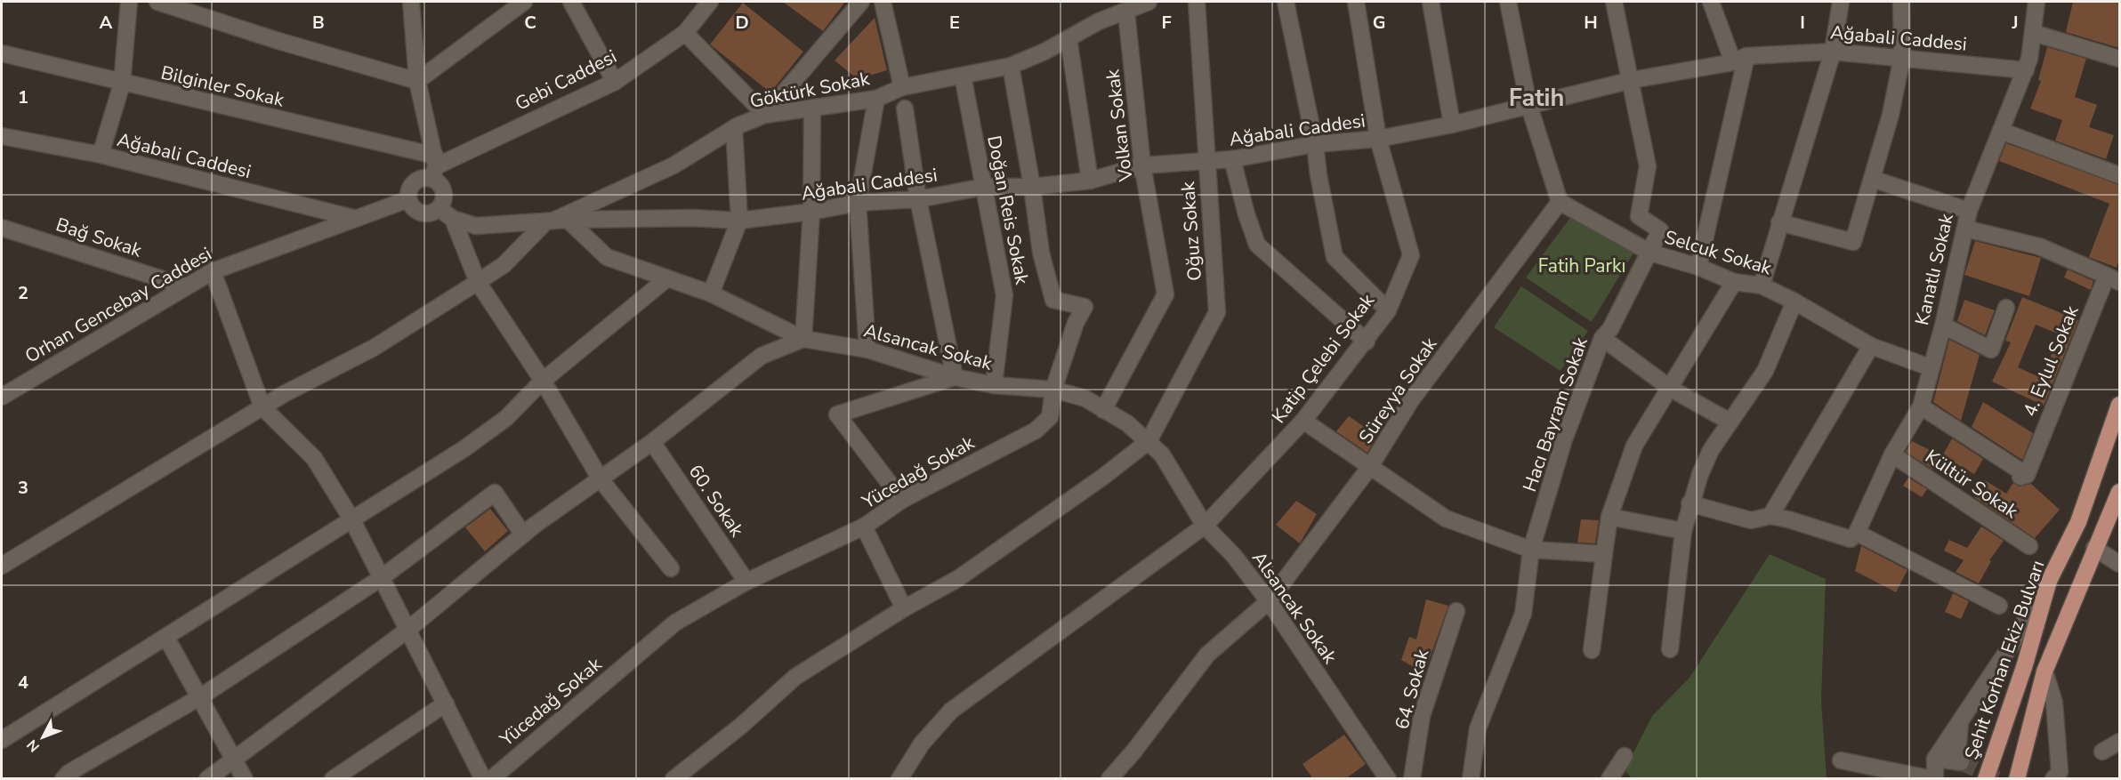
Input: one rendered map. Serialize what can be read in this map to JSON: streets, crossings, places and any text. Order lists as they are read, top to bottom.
{
  "streets": {
    "main road": ["Şehit Korhan Ekiz Bulvarı"],
    "street": [
      "Ağabali Caddesi",
      "Gebi Caddesi",
      "Bilginler Sokak",
      "Göktürk Sokak",
      "Volkan Sokak",
      "Doğan Reis Sokak",
      "Oğuz Sokak",
      "Bağ Sokak",
      "Selcuk Sokak",
      "Kanatlı Sokak",
      "Orhan Gencebay Caddesi",
      "Alsancak Sokak",
      "Katip Çelebi Sokak",
      "4. Eylul Sokak",
      "Süreyya Sokak",
      "Hacı Bayram Sokak",
      "Yücedağ Sokak",
      "Kültür Sokak",
      "60. Sokak",
      "64. Sokak"
    ]
  },
  "crossings": [
    ["Ağabali Caddesi", "Volkan Sokak"],
    ["Ağabali Caddesi", "Doğan Reis Sokak"],
    ["Ağabali Caddesi", "Oğuz Sokak"],
    ["Ağabali Caddesi", "Kanatlı Sokak"],
    ["Ağabali Caddesi", "Orhan Gencebay Caddesi"],
    ["Ağabali Caddesi", "Alsancak Sokak"],
    ["Ağabali Caddesi", "Katip Çelebi Sokak"],
    ["Ağabali Caddesi", "Hacı Bayram Sokak"],
    ["Ağabali Caddesi", "Yücedağ Sokak"],
    ["Gebi Caddesi", "Bilginler Sokak"],
    ["Gebi Caddesi", "Orhan Gencebay Caddesi"],
    ["Göktürk Sokak", "Volkan Sokak"],
    ["Göktürk Sokak", "Doğan Reis Sokak"],
    ["Göktürk Sokak", "Yücedağ Sokak"],
    ["Volkan Sokak", "Alsancak Sokak"],
    ["Doğan Reis Sokak", "Alsancak Sokak"],
    ["Oğuz Sokak", "Alsancak Sokak"],
    ["Bağ Sokak", "Orhan Gencebay Caddesi"],
    ["Selcuk Sokak", "Kanatlı Sokak"],
    ["Selcuk Sokak", "Süreyya Sokak"],
    ["Selcuk Sokak", "Hacı Bayram Sokak"],
    ["Kanatlı Sokak", "4. Eylul Sokak"],
    ["Kanatlı Sokak", "Kültür Sokak"],
    ["Alsancak Sokak", "Katip Çelebi Sokak"],
    ["Alsancak Sokak", "Süreyya Sokak"],
    ["Alsancak Sokak", "Yücedağ Sokak"],
    ["Yücedağ Sokak", "60. Sokak"]
  ],
  "districts": ["Fatih"],
  "parks": ["Fatih Parkı"],
  "north": "bottom left",
  "grid": {
    "columns": [
      "A",
      "B",
      "C",
      "D",
      "E",
      "F",
      "G",
      "H",
      "I",
      "J"
    ],
    "rows": [
      "1",
      "2",
      "3",
      "4"
    ]
  }
}
